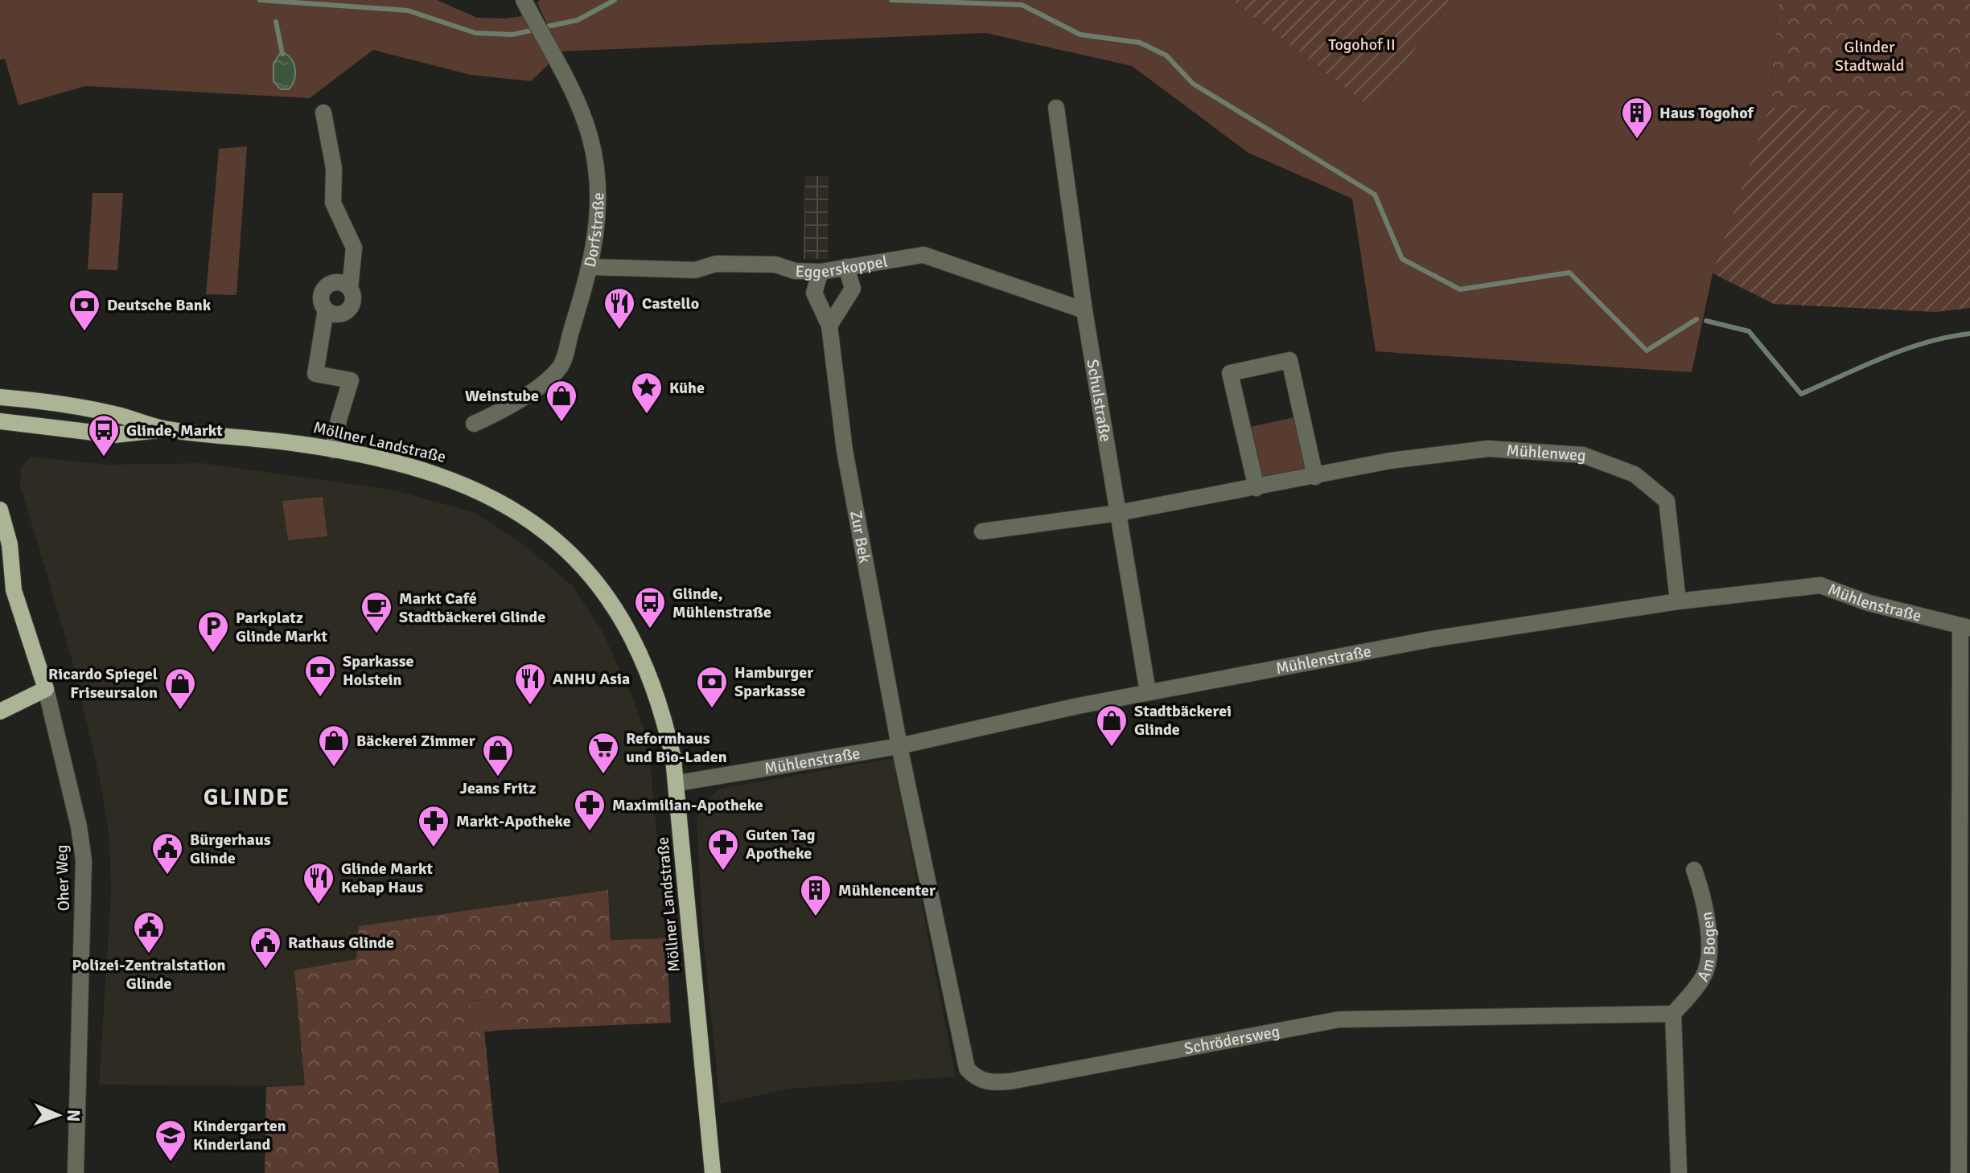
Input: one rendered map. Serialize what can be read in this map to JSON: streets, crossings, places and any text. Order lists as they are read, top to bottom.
{
  "streets": {
    "main road": ["Möllner Landstraße", "Oher Weg"],
    "street": [
      "Dorfstraße",
      "Eggerskoppel",
      "Schulstraße",
      "Mühlenweg",
      "Zur Bek",
      "Mühlenstraße",
      "Am Bogen",
      "Schrödersweg"
    ]
  },
  "crossings": [
    ["Dorfstraße", "Eggerskoppel"],
    ["Eggerskoppel", "Schulstraße"],
    ["Eggerskoppel", "Zur Bek"],
    ["Schulstraße", "Mühlenweg"],
    ["Schulstraße", "Mühlenstraße"],
    ["Möllner Landstraße", "Mühlenstraße"],
    ["Mühlenweg", "Mühlenstraße"],
    ["Zur Bek", "Mühlenstraße"],
    ["Zur Bek", "Schrödersweg"],
    ["Mühlenstraße", "Schrödersweg"],
    ["Am Bogen", "Schrödersweg"]
  ],
  "districts": ["GLINDE"],
  "parks": ["Togohof II", "Glinder Stadtwald"],
  "places": {
    "building": ["Haus Togohof", "Mühlencenter"],
    "restaurant": ["Castello", "ANHU Asia", "Glinde Markt Kebap Haus"],
    "bank": ["Deutsche Bank", "Sparkasse Holstein", "Hamburger Sparkasse"],
    "place": ["Kühe"],
    "shop": [
      "Weinstube",
      "Ricardo Spiegel Friseursalon",
      "Stadtbäckerei Glinde",
      "Bäckerei Zimmer",
      "Jeans Fritz"
    ],
    "bus stop": ["Glinde, Markt", "Glinde, Mühlenstraße"],
    "cafe": ["Markt Café Stadtbäckerei Glinde"],
    "parking": ["Parkplatz Glinde Markt"],
    "supermarket": ["Reformhaus und Bio-Laden"],
    "pharmacy": ["Maximilian-Apotheke", "Markt-Apotheke", "Guten Tag Apotheke"],
    "public building": ["Bürgerhaus Glinde", "Polizei-Zentralstation Glinde", "Rathaus Glinde"],
    "school or university": ["Kindergarten Kinderland"]
  },
  "north": "right"
}
